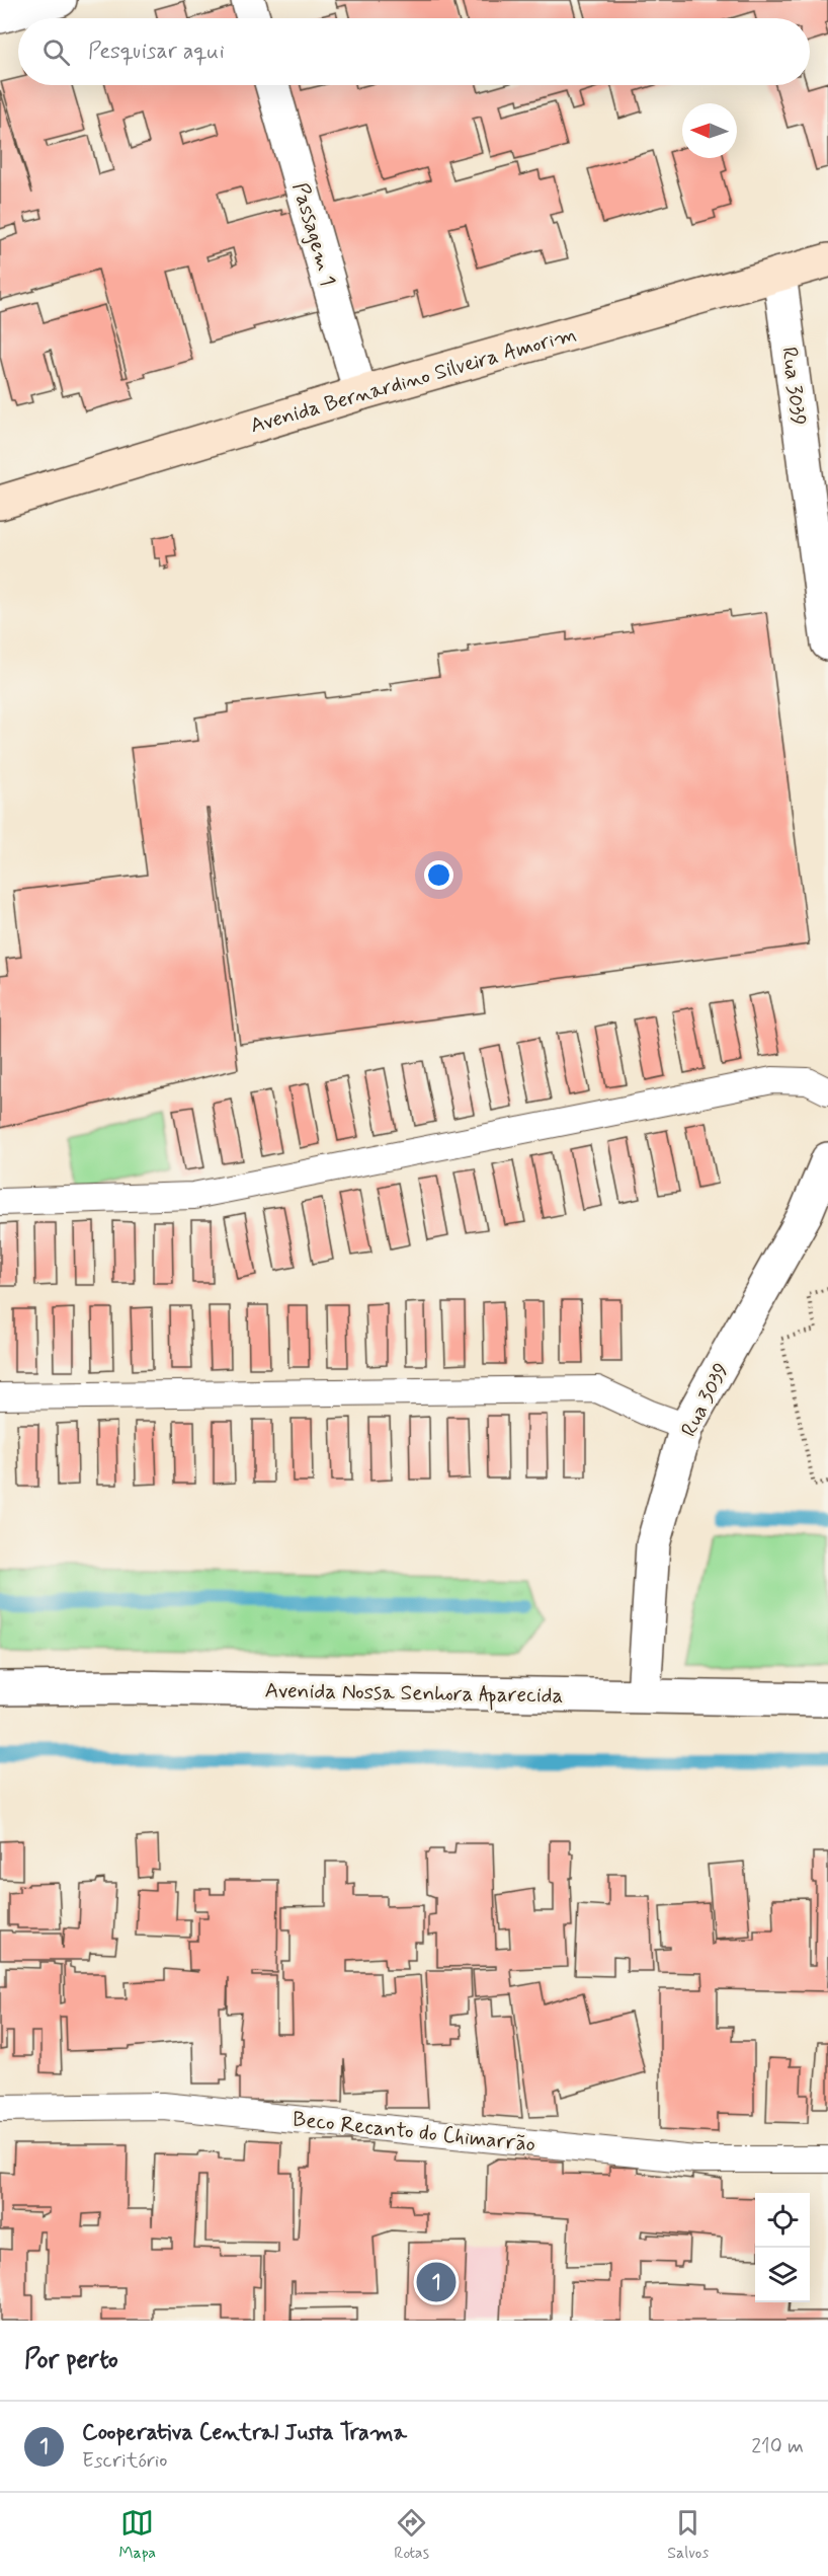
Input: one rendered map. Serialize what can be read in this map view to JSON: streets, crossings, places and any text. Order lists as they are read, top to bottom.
{
  "streets": {
    "main road": ["Avenida Bernardino Silveira Amorim"],
    "street": ["Passagem 1", "Rua 3039", "Avenida Nossa Senhora Aparecida"],
    "lane": ["Beco Recanto do Chimarrão"]
  },
  "crossings": [
    ["Passagem 1", "Avenida Bernardino Silveira Amorim"],
    ["Avenida Bernardino Silveira Amorim", "Rua 3039"],
    ["Rua 3039", "Avenida Nossa Senhora Aparecida"]
  ],
  "north": "left",
  "page": {
    "search": "Pesquisar aqui",
    "pins": "1",
    "heading": "Por perto",
    "list": [
      {
        "mark": "1",
        "name": "Cooperativa Central Justa Trama",
        "note": "Escritório",
        "value": "210 m"
      }
    ],
    "nav": ["Mapa", "Rotas", "Salvos"]
  }
}
